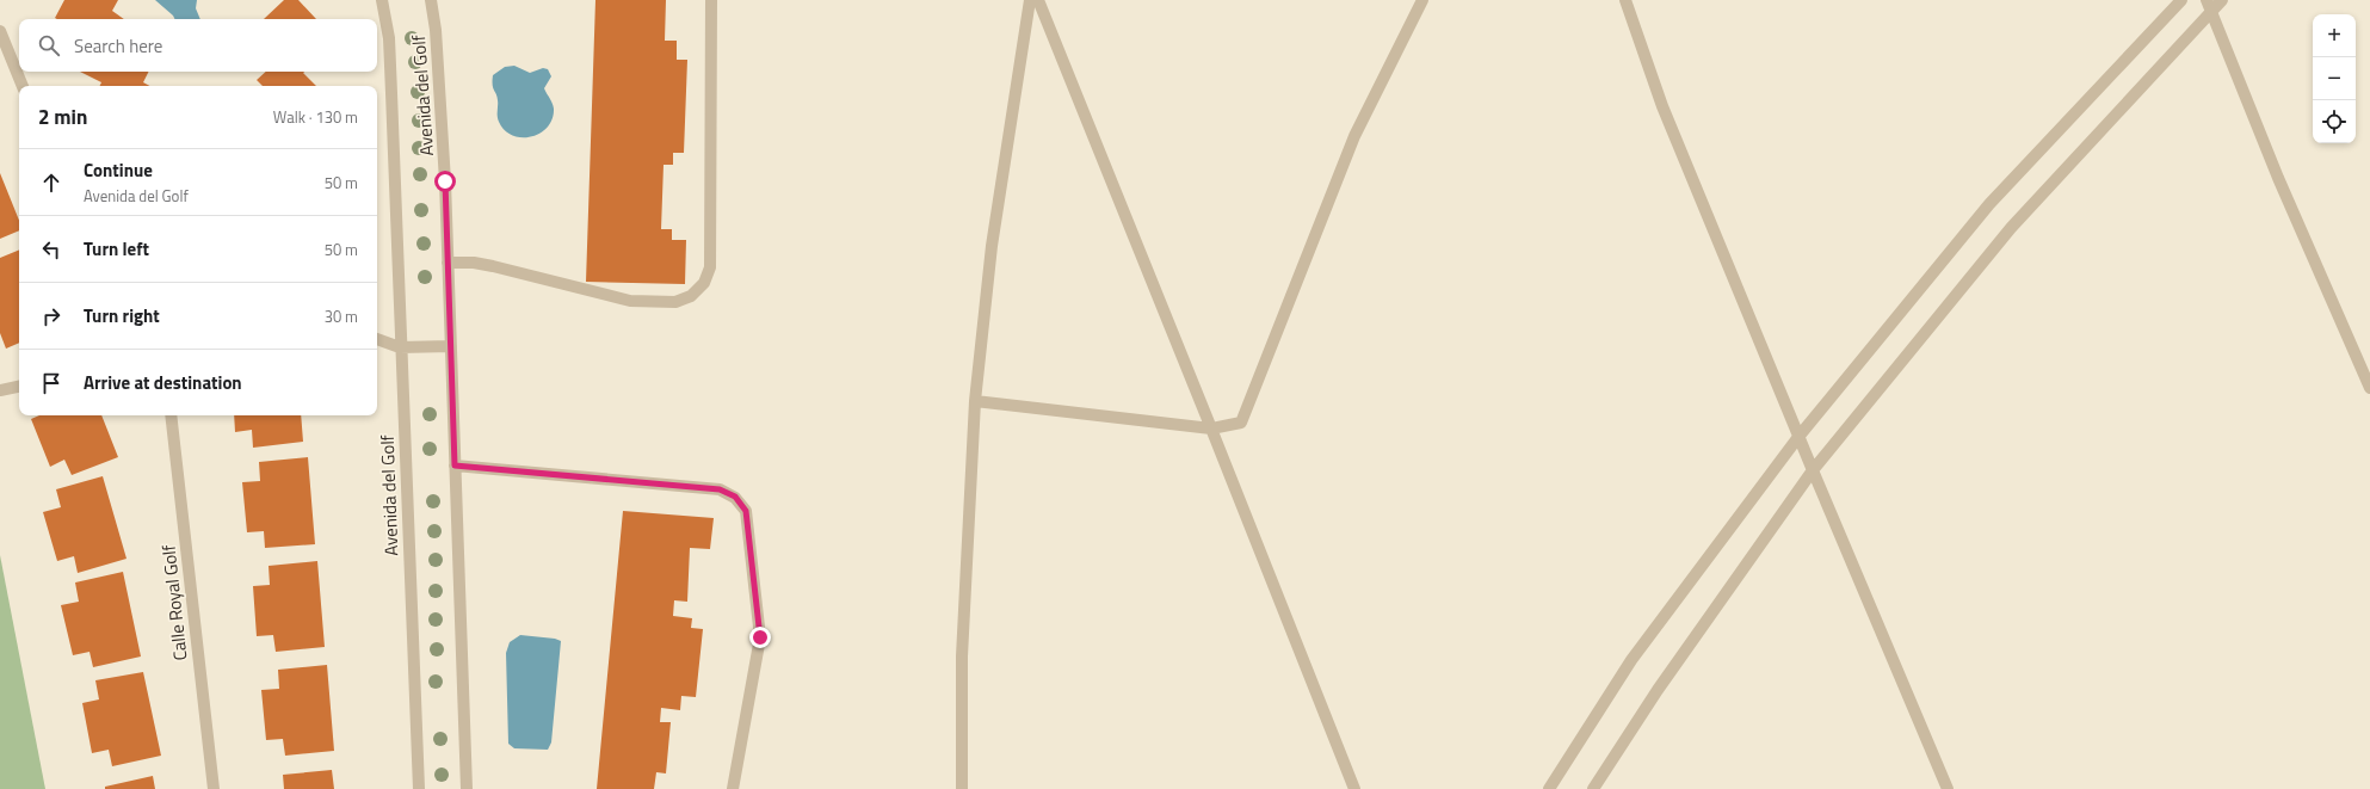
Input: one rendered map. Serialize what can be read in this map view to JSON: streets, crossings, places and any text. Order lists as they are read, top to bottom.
{
  "streets": {
    "street": ["Avenida del Golf", "Calle Royal Golf"]
  },
  "page": {
    "map_buttons": ["+", "−"],
    "search": "Search here",
    "heading": ["2 min", "Walk · 130 m"],
    "list": [
      ["Continue", "Avenida del Golf", "50 m"],
      ["Turn left", "50 m"],
      ["Turn right", "30 m"],
      "Arrive at destination"
    ]
  }
}
